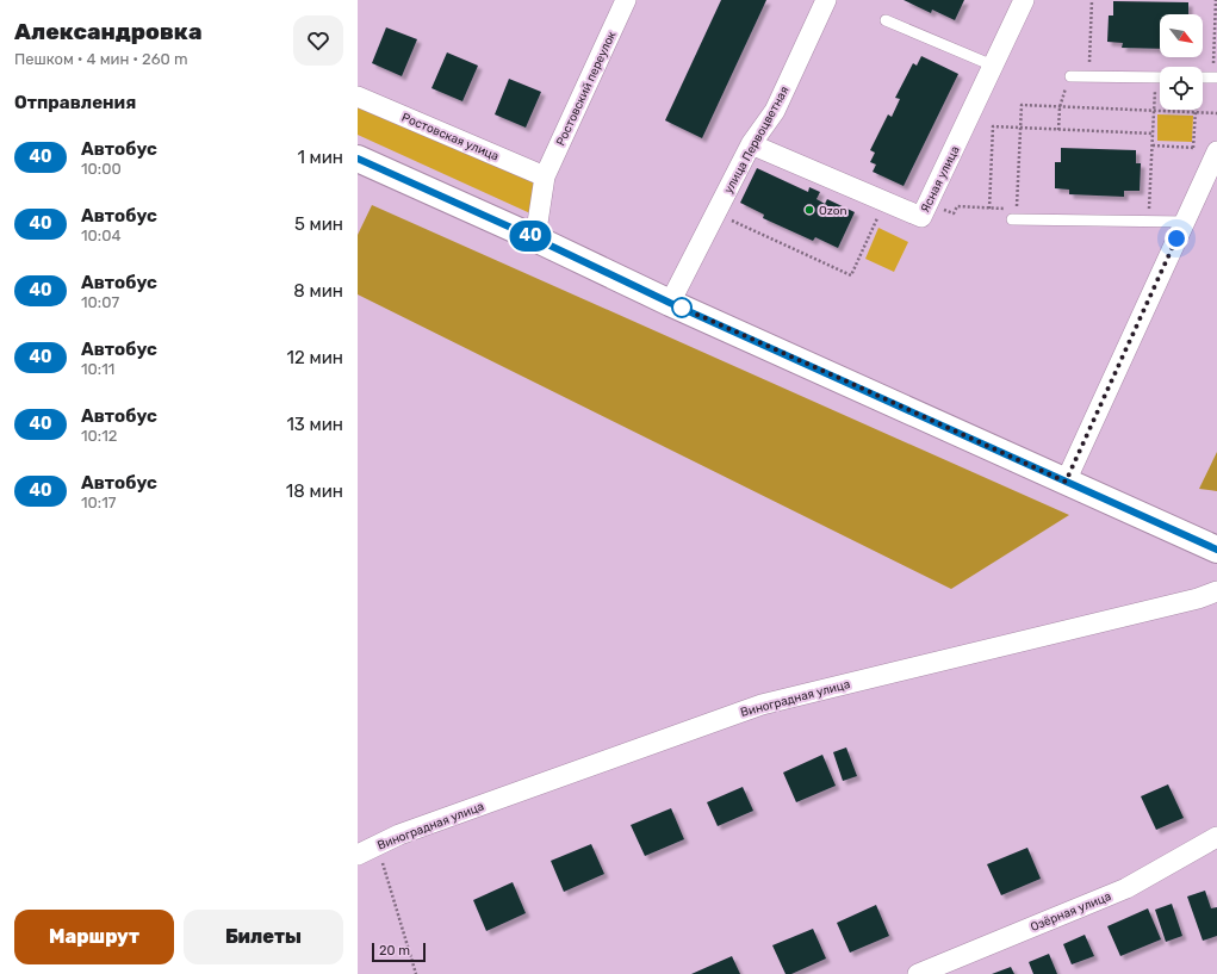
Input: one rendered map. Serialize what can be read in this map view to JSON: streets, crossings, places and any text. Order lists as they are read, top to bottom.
{
  "streets": {
    "street": [
      "Ростовский переулок",
      "Ростовская улица",
      "улица Первоцветная",
      "Ясная улица",
      "Виноградная улица",
      "Озёрная улица"
    ]
  },
  "crossings": [
    ["Ростовский переулок", "Ростовская улица"],
    ["улица Первоцветная", "Ясная улица"]
  ],
  "places": ["Ozon"],
  "lines": ["bus line 40"],
  "scale_bar": "20 m",
  "north": "bottom right",
  "page": {
    "heading": [
      ["Александровка", "Пешком · 4 мин · 260 m"],
      "Отправления"
    ],
    "on_map": "40",
    "list": [
      {
        "mark": "40",
        "name": "Автобус",
        "note": "10:00",
        "value": "1 мин"
      },
      {
        "mark": "40",
        "name": "Автобус",
        "note": "10:04",
        "value": "5 мин"
      },
      {
        "mark": "40",
        "name": "Автобус",
        "note": "10:07",
        "value": "8 мин"
      },
      {
        "mark": "40",
        "name": "Автобус",
        "note": "10:11",
        "value": "12 мин"
      },
      {
        "mark": "40",
        "name": "Автобус",
        "note": "10:12",
        "value": "13 мин"
      },
      {
        "mark": "40",
        "name": "Автобус",
        "note": "10:17",
        "value": "18 мин"
      }
    ],
    "buttons": ["Маршрут", "Билеты"],
    "scale": "20 m"
  }
}
